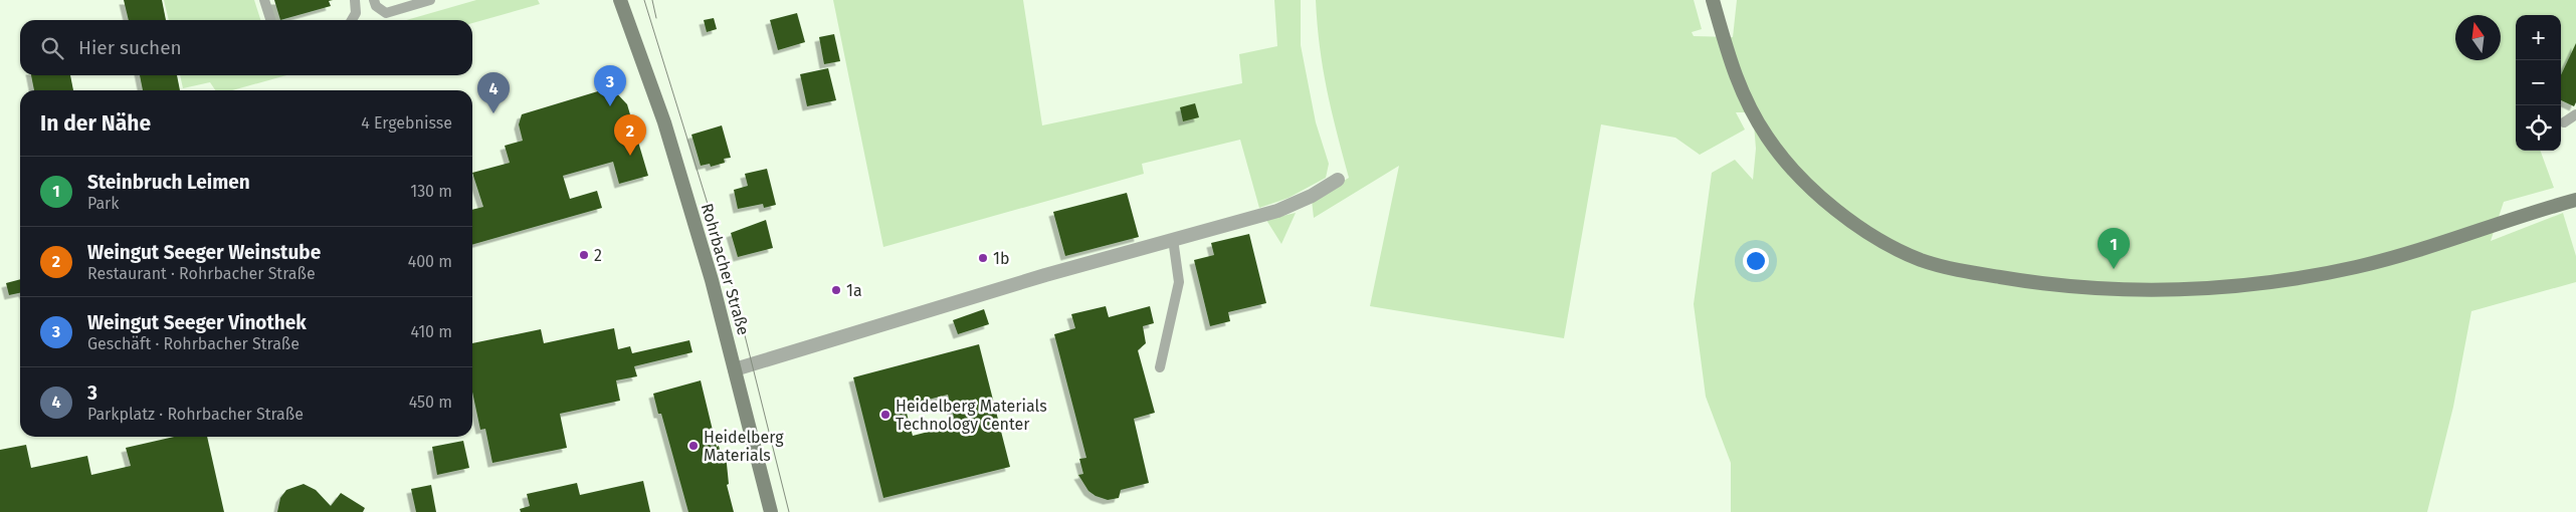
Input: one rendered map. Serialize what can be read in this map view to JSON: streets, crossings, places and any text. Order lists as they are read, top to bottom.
{
  "streets": {
    "main road": ["Rohrbacher Straße"]
  },
  "places": [
    "2",
    "1b",
    "1a",
    "Heidelberg Materials Technology Center",
    "Heidelberg Materials"
  ],
  "north": "top",
  "page": {
    "map_buttons": ["+", "−"],
    "search": "Hier suchen",
    "pins": [
      "3",
      "4",
      "2",
      "1"
    ],
    "heading": ["In der Nähe", "4 Ergebnisse"],
    "list": [
      {
        "mark": "1",
        "name": "Steinbruch Leimen",
        "note": "Park",
        "value": "130 m"
      },
      {
        "mark": "2",
        "name": "Weingut Seeger Weinstube",
        "note": "Restaurant · Rohrbacher Straße",
        "value": "400 m"
      },
      {
        "mark": "3",
        "name": "Weingut Seeger Vinothek",
        "note": "Geschäft · Rohrbacher Straße",
        "value": "410 m"
      },
      {
        "mark": "4",
        "name": "3",
        "note": "Parkplatz · Rohrbacher Straße",
        "value": "450 m"
      }
    ]
  }
}
